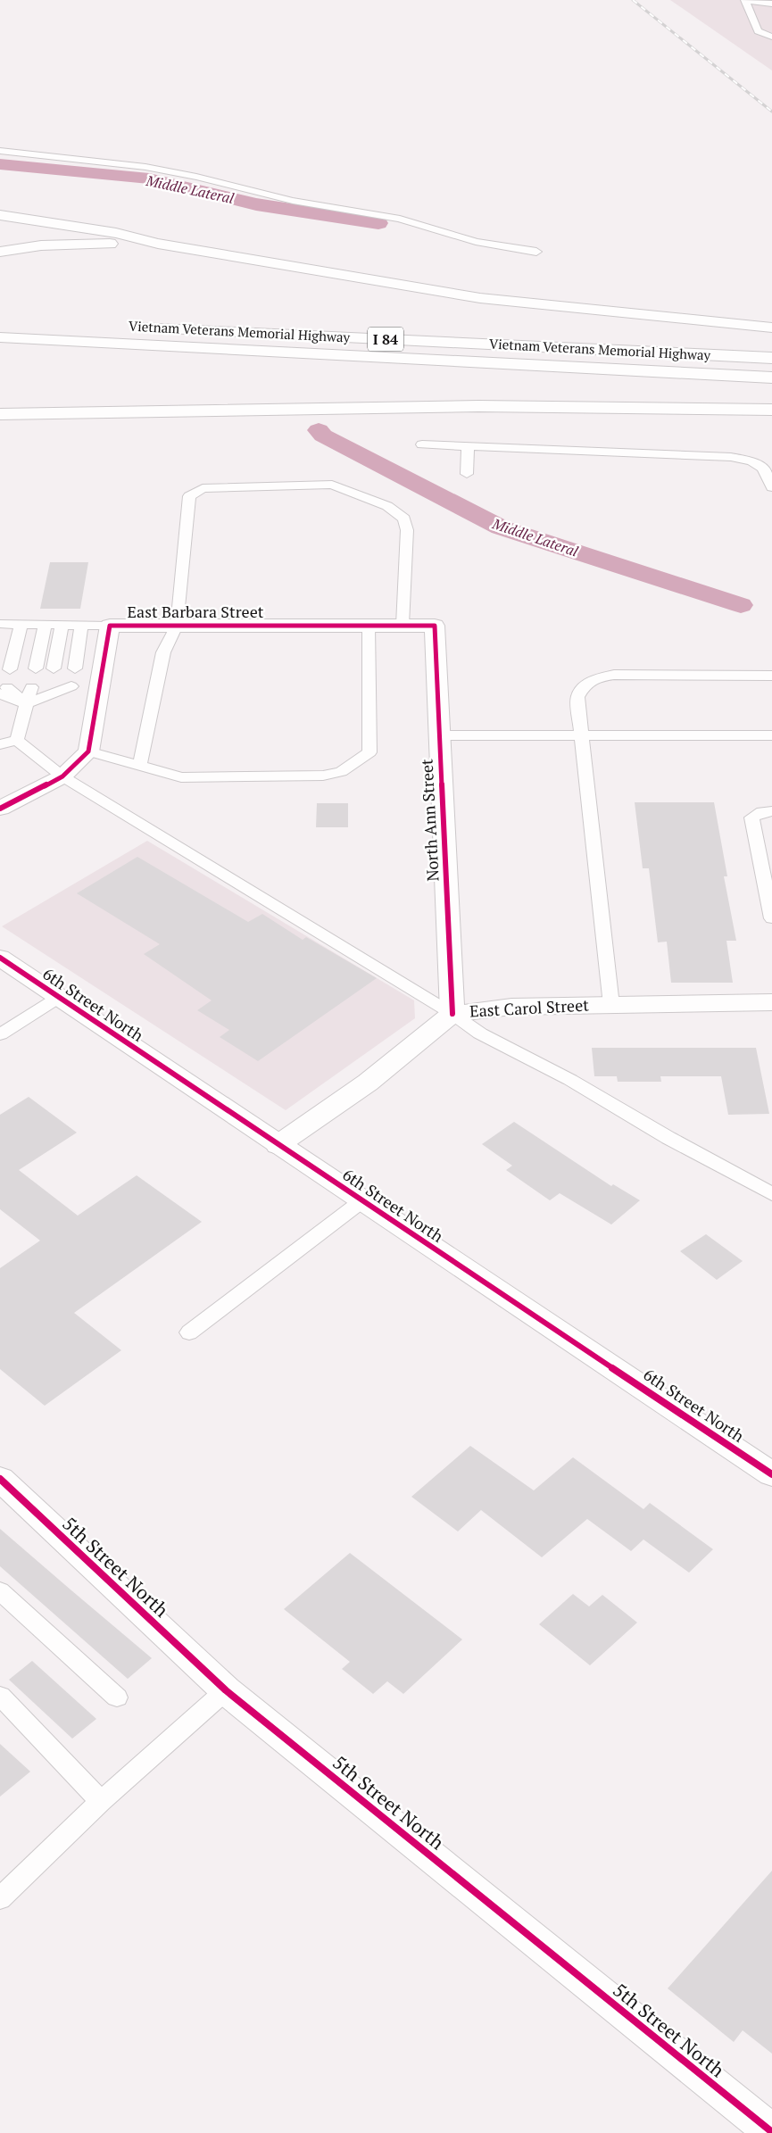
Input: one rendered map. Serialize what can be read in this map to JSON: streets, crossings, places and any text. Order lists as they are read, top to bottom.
{
  "streets": {
    "main road": [
      "Vietnam Veterans Memorial Highway",
      "I 84",
      "East Barbara Street",
      "North Ann Street",
      "6th Street North",
      "East Carol Street",
      "5th Street North"
    ]
  },
  "crossings": [
    ["East Barbara Street", "North Ann Street"],
    ["North Ann Street", "East Carol Street"],
    ["6th Street North", "East Carol Street"]
  ],
  "water": ["Middle Lateral"]
}
